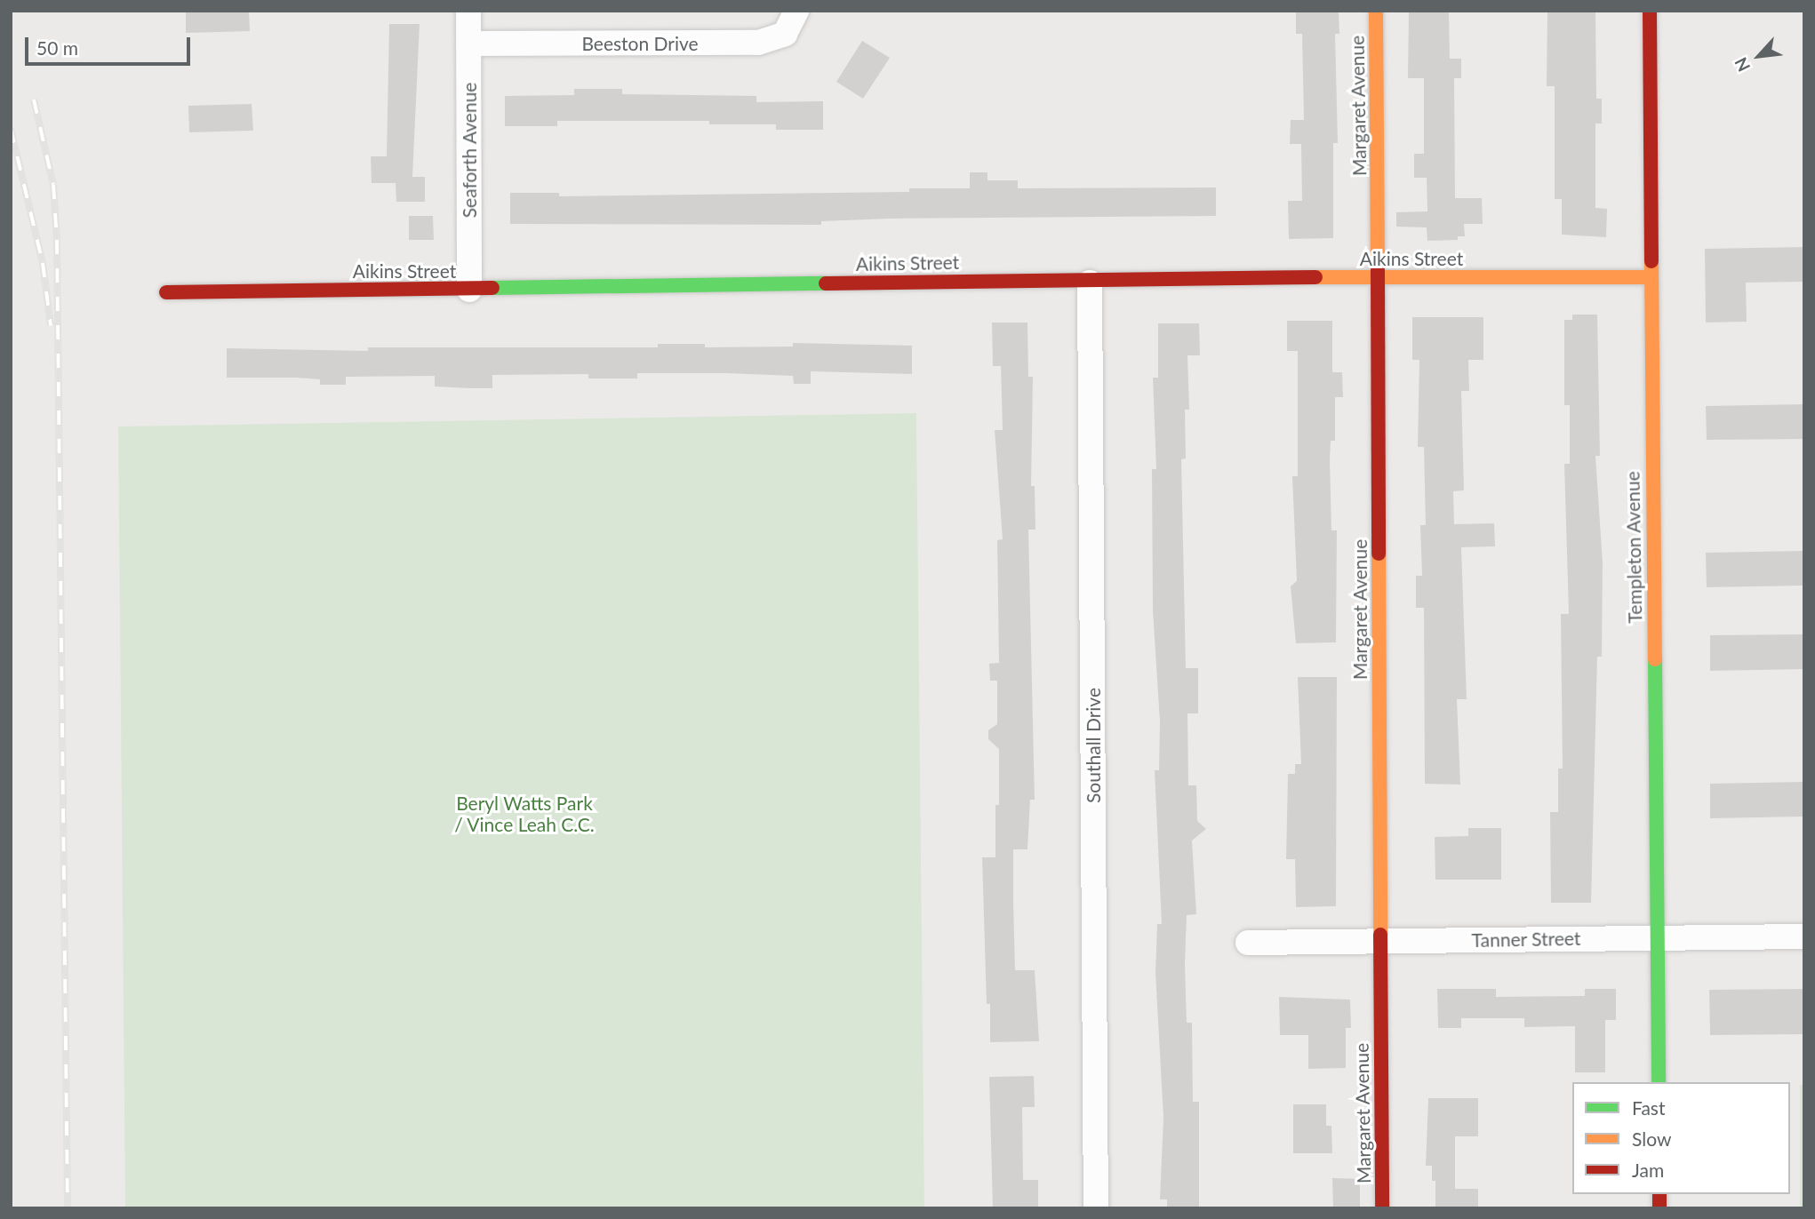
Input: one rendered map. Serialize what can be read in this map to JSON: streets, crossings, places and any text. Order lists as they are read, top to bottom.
{
  "streets": {
    "street": [
      "Beeston Drive",
      "Margaret Avenue",
      "Seaforth Avenue",
      "Aikins Street",
      "Templeton Avenue",
      "Southall Drive",
      "Tanner Street"
    ]
  },
  "crossings": [
    ["Beeston Drive", "Seaforth Avenue"],
    ["Margaret Avenue", "Aikins Street"],
    ["Margaret Avenue", "Tanner Street"],
    ["Seaforth Avenue", "Aikins Street"],
    ["Aikins Street", "Templeton Avenue"],
    ["Aikins Street", "Southall Drive"],
    ["Templeton Avenue", "Tanner Street"]
  ],
  "parks": ["Beryl Watts Park / Vince Leah C.C."],
  "legend": ["Fast", "Slow", "Jam"],
  "scale_bar": "50 m",
  "north": "bottom left"
}
